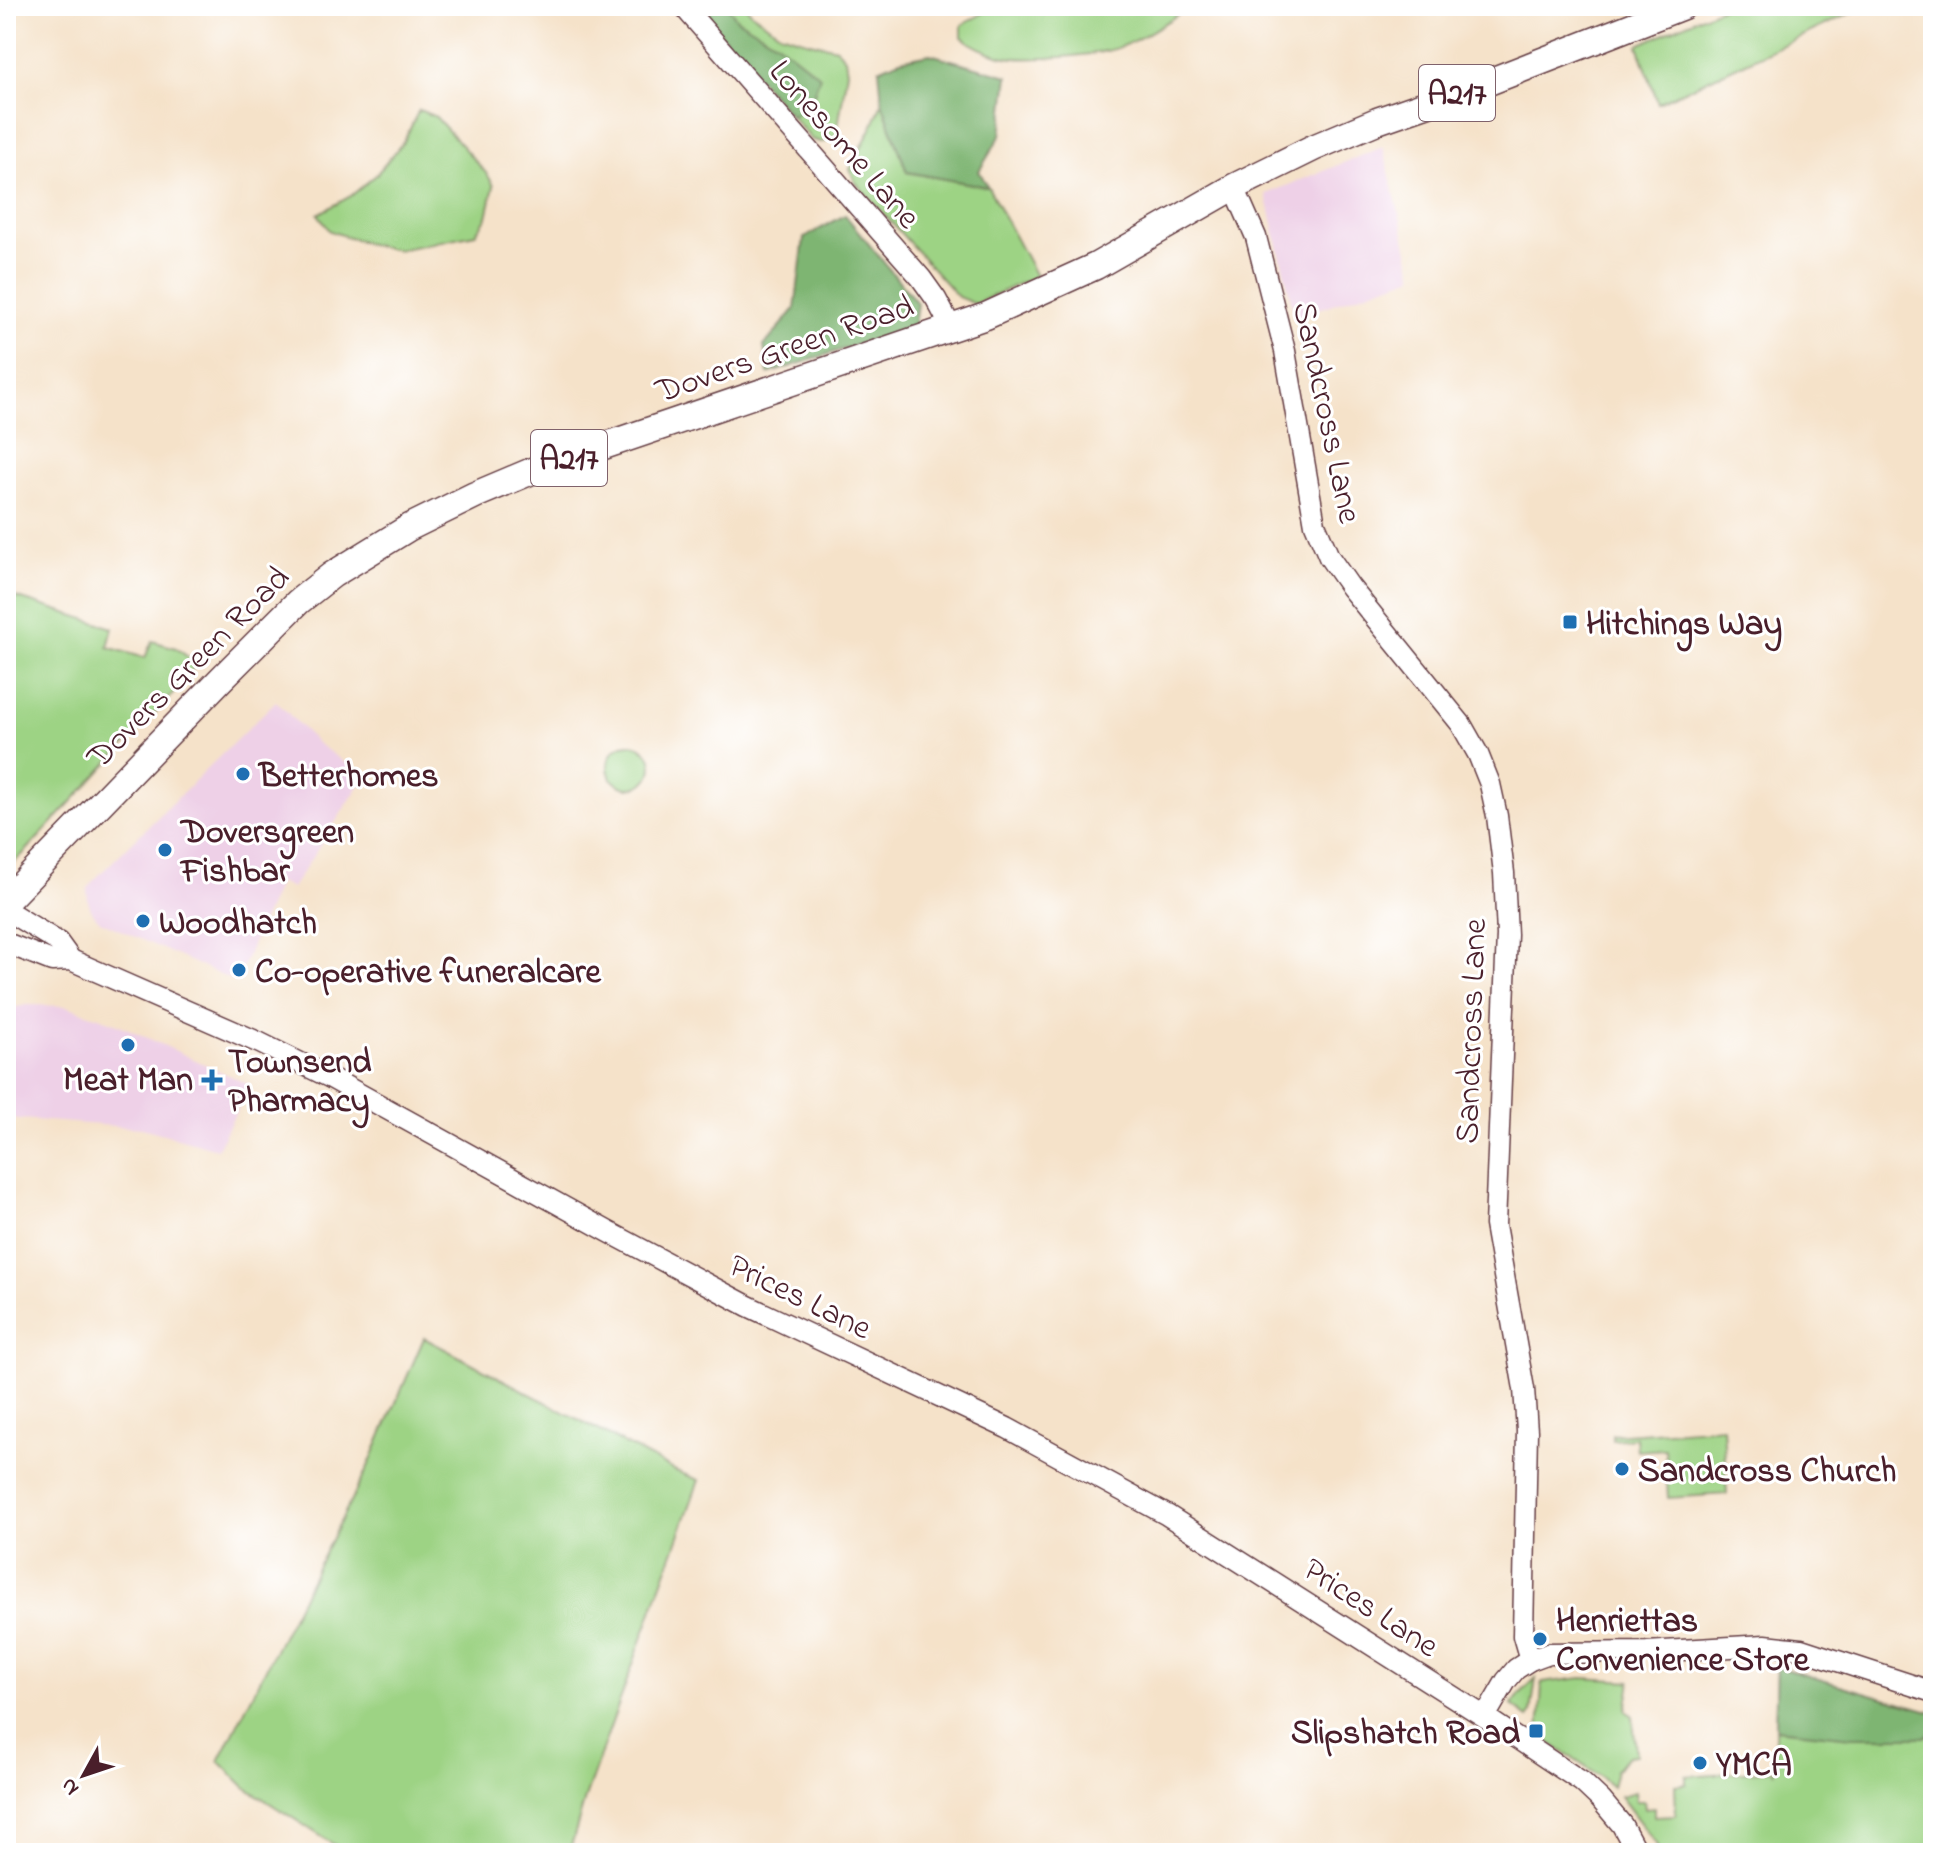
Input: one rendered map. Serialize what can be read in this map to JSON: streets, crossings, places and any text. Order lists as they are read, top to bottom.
{
  "streets": {
    "main road": ["A217", "Dovers Green Road"],
    "street": ["Lonesome Lane", "Sandcross Lane", "Prices Lane"]
  },
  "crossings": [
    ["Lonesome Lane", "Dovers Green Road"],
    ["Dovers Green Road", "Sandcross Lane"]
  ],
  "places": {
    "transit": ["Hitchings Way", "Slipshatch Road"],
    "other": [
      "Betterhomes",
      "Doversgreen Fishbar",
      "Woodhatch",
      "Co-operative funeralcare",
      "Meat Man",
      "Sandcross Church",
      "Henriettas Convenience Store",
      "YMCA"
    ],
    "health": ["Townsend Pharmacy"]
  },
  "north": "bottom left"
}
